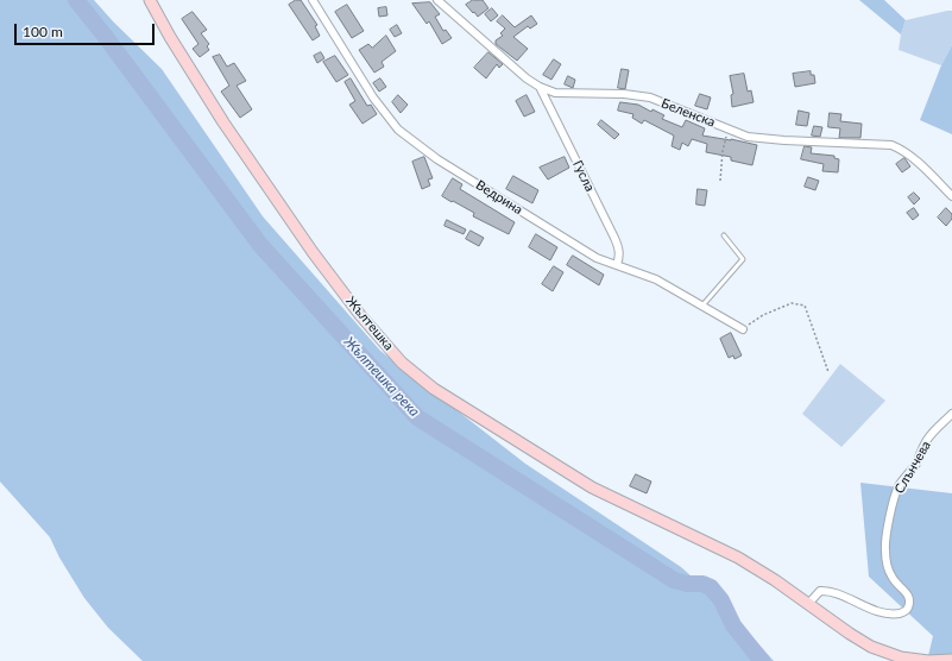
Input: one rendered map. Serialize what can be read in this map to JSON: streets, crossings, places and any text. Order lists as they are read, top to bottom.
{
  "streets": {
    "main road": ["Жълтешка"],
    "street": [
      "Беленска",
      "Гусла",
      "Ведрина",
      "Слънчева"
    ]
  },
  "crossings": [
    ["Беленска", "Гусла"],
    ["Гусла", "Ведрина"],
    ["Жълтешка", "Слънчева"]
  ],
  "water": ["Жълтешка река"],
  "scale_bar": "100 m"
}
